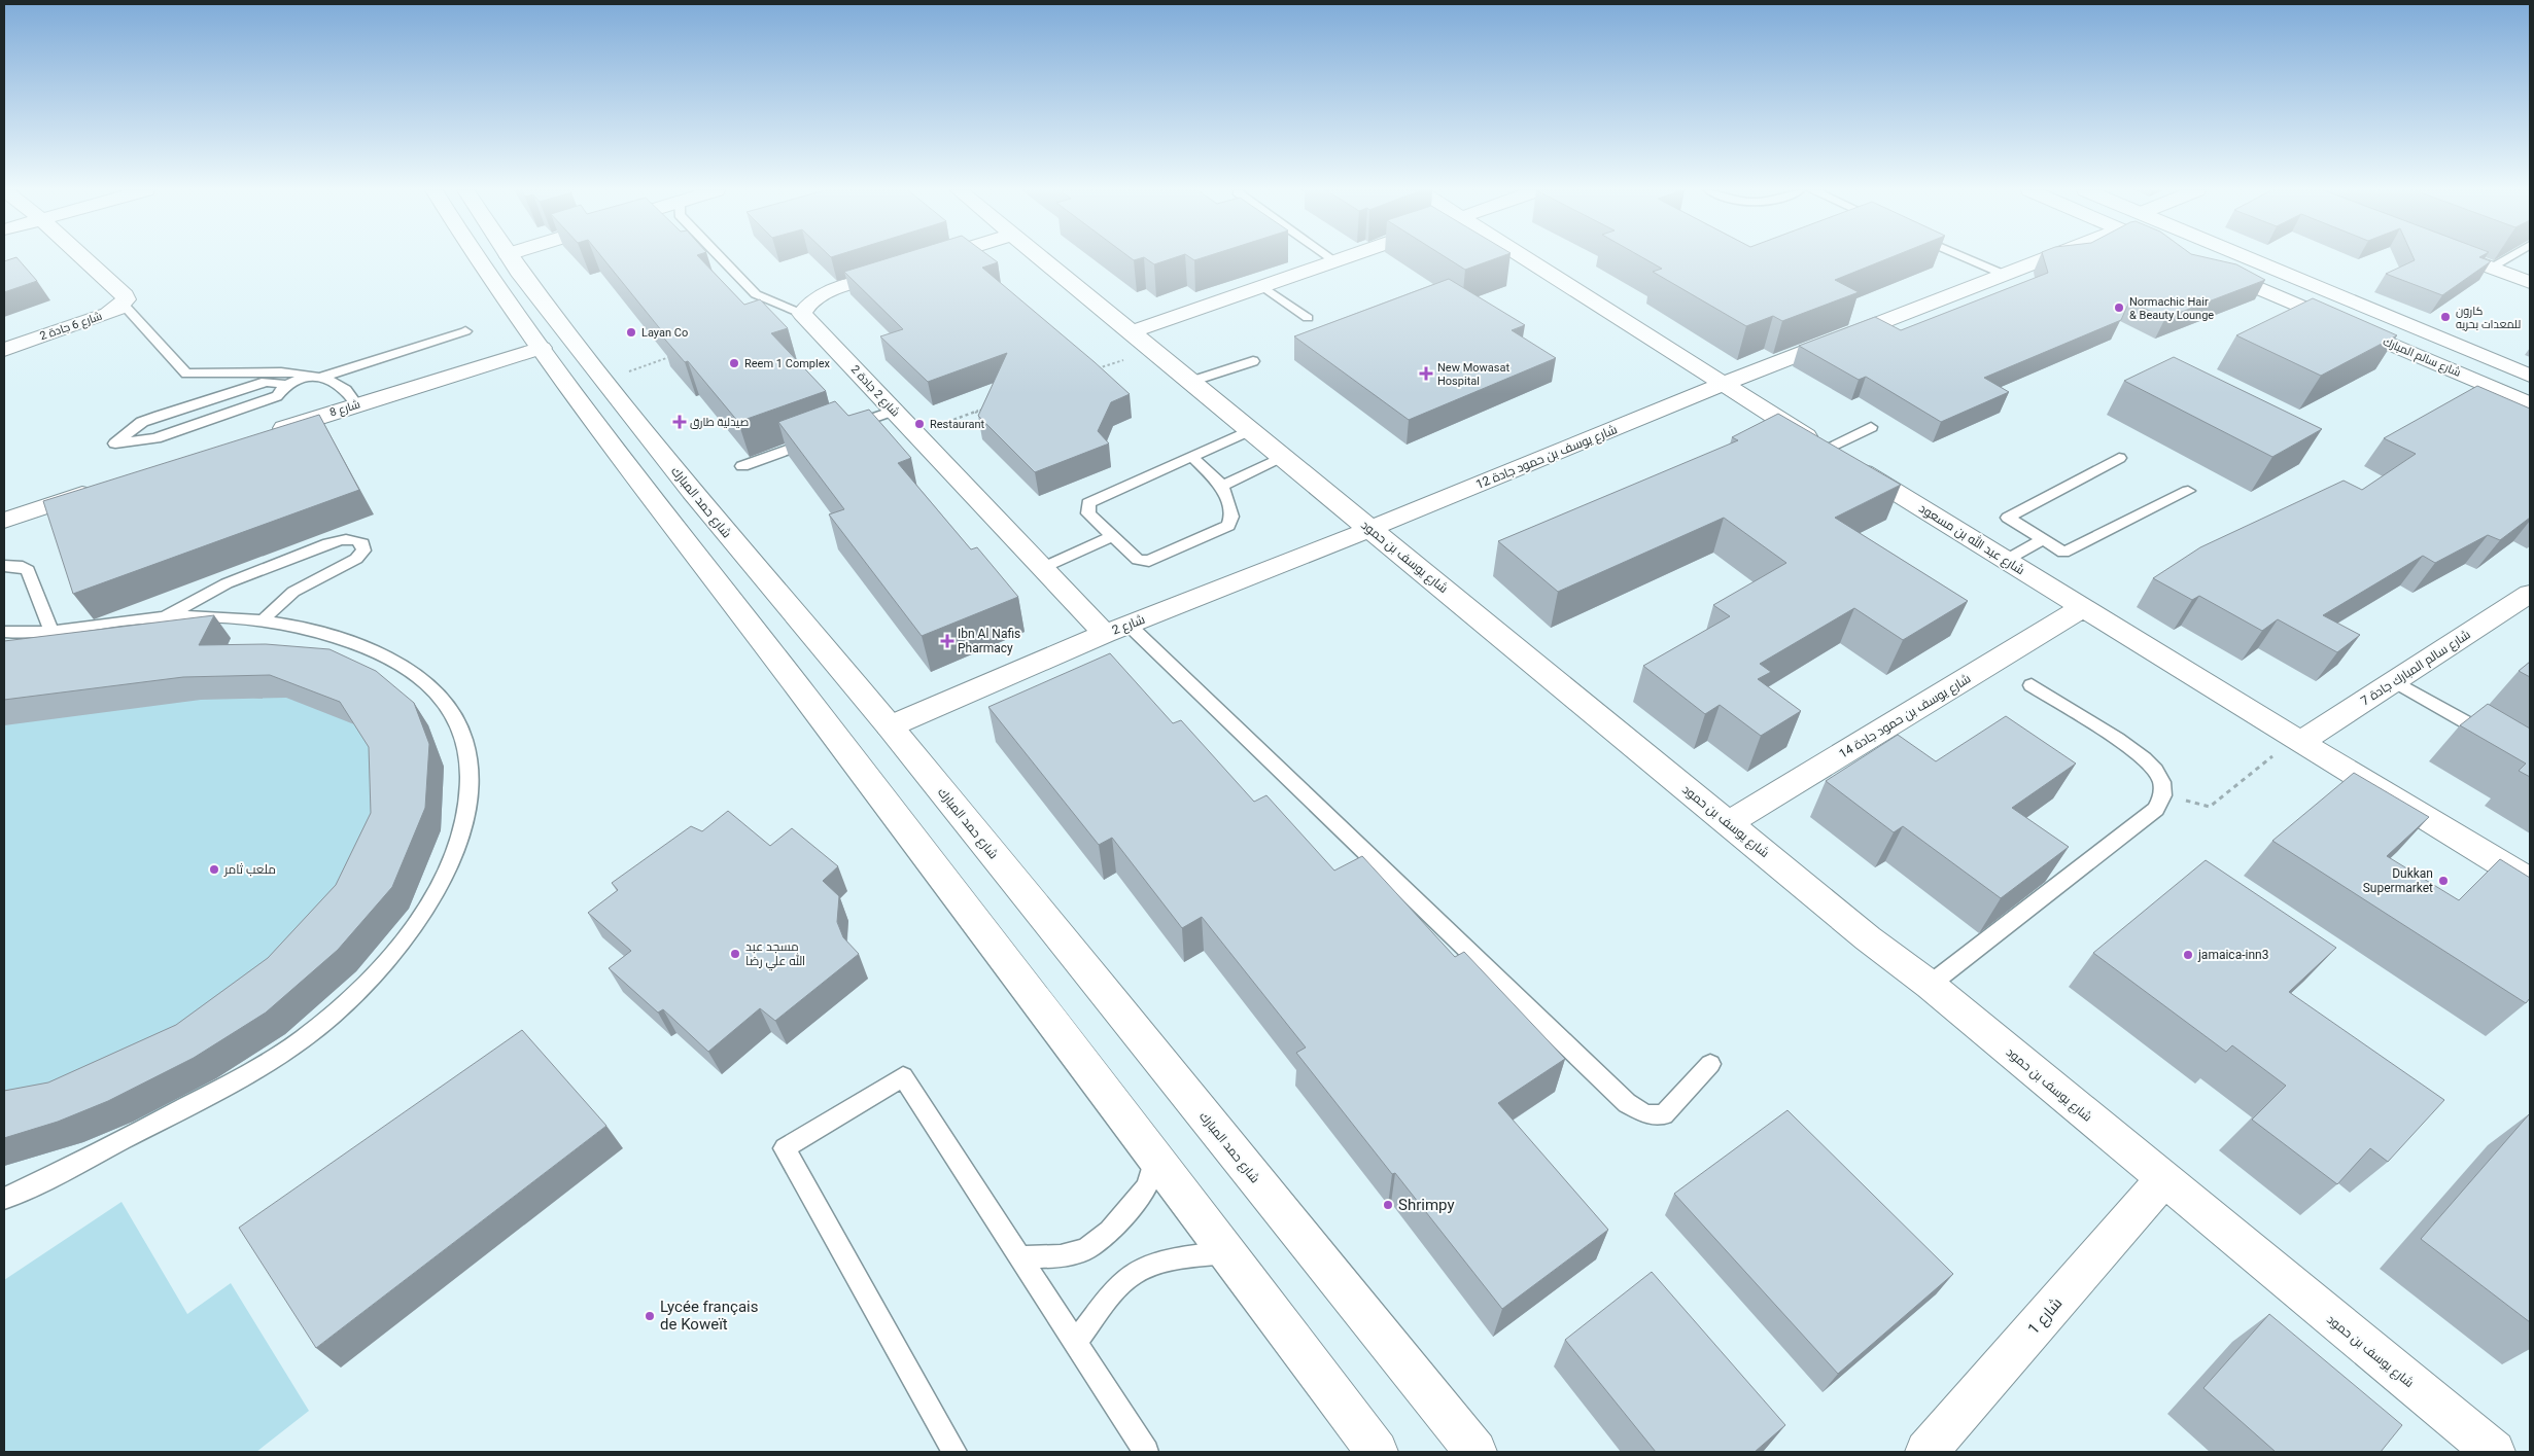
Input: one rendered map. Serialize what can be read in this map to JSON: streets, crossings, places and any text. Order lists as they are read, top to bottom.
{
  "streets": {
    "street": [
      "شارع 6 جادة 2",
      "شارع سالم المبارك",
      "شارع 2 جادة 2",
      "شارع 8",
      "شارع يوسف بن حمود جادة 12",
      "شارع حمد المبارك",
      "شارع عبد الله بن مسعود",
      "شارع يوسف بن حمود",
      "شارع 2",
      "شارع سالم المبارك جادة 7",
      "شارع يوسف بن حمود جادة 14",
      "شارع 1"
    ]
  },
  "crossings": [
    ["شارع 2 جادة 2", "شارع 2"],
    ["شارع يوسف بن حمود جادة 12", "شارع عبد الله بن مسعود"],
    ["شارع يوسف بن حمود جادة 12", "شارع يوسف بن حمود"],
    ["شارع يوسف بن حمود جادة 12", "شارع 2"],
    ["شارع حمد المبارك", "شارع 2"],
    ["شارع عبد الله بن مسعود", "شارع سالم المبارك جادة 7"],
    ["شارع عبد الله بن مسعود", "شارع يوسف بن حمود جادة 14"],
    ["شارع يوسف بن حمود", "شارع 2"],
    ["شارع يوسف بن حمود", "شارع يوسف بن حمود جادة 14"],
    ["شارع يوسف بن حمود", "شارع 1"]
  ],
  "places": {
    "other": [
      "Normachic Hair & Beauty Lounge",
      "کارون للمعدات بحریه",
      "Layan Co",
      "Reem 1 Complex",
      "Restaurant",
      "ملعب ثامر",
      "Dukkan Supermarket",
      "مسجد عبد الله علي رضا",
      "jamaica-inn3",
      "Shrimpy",
      "Lycée français de Koweït"
    ],
    "health": ["New Mowasat Hospital", "صيدلية طارق", "Ibn Al Nafis Pharmacy"]
  }
}
